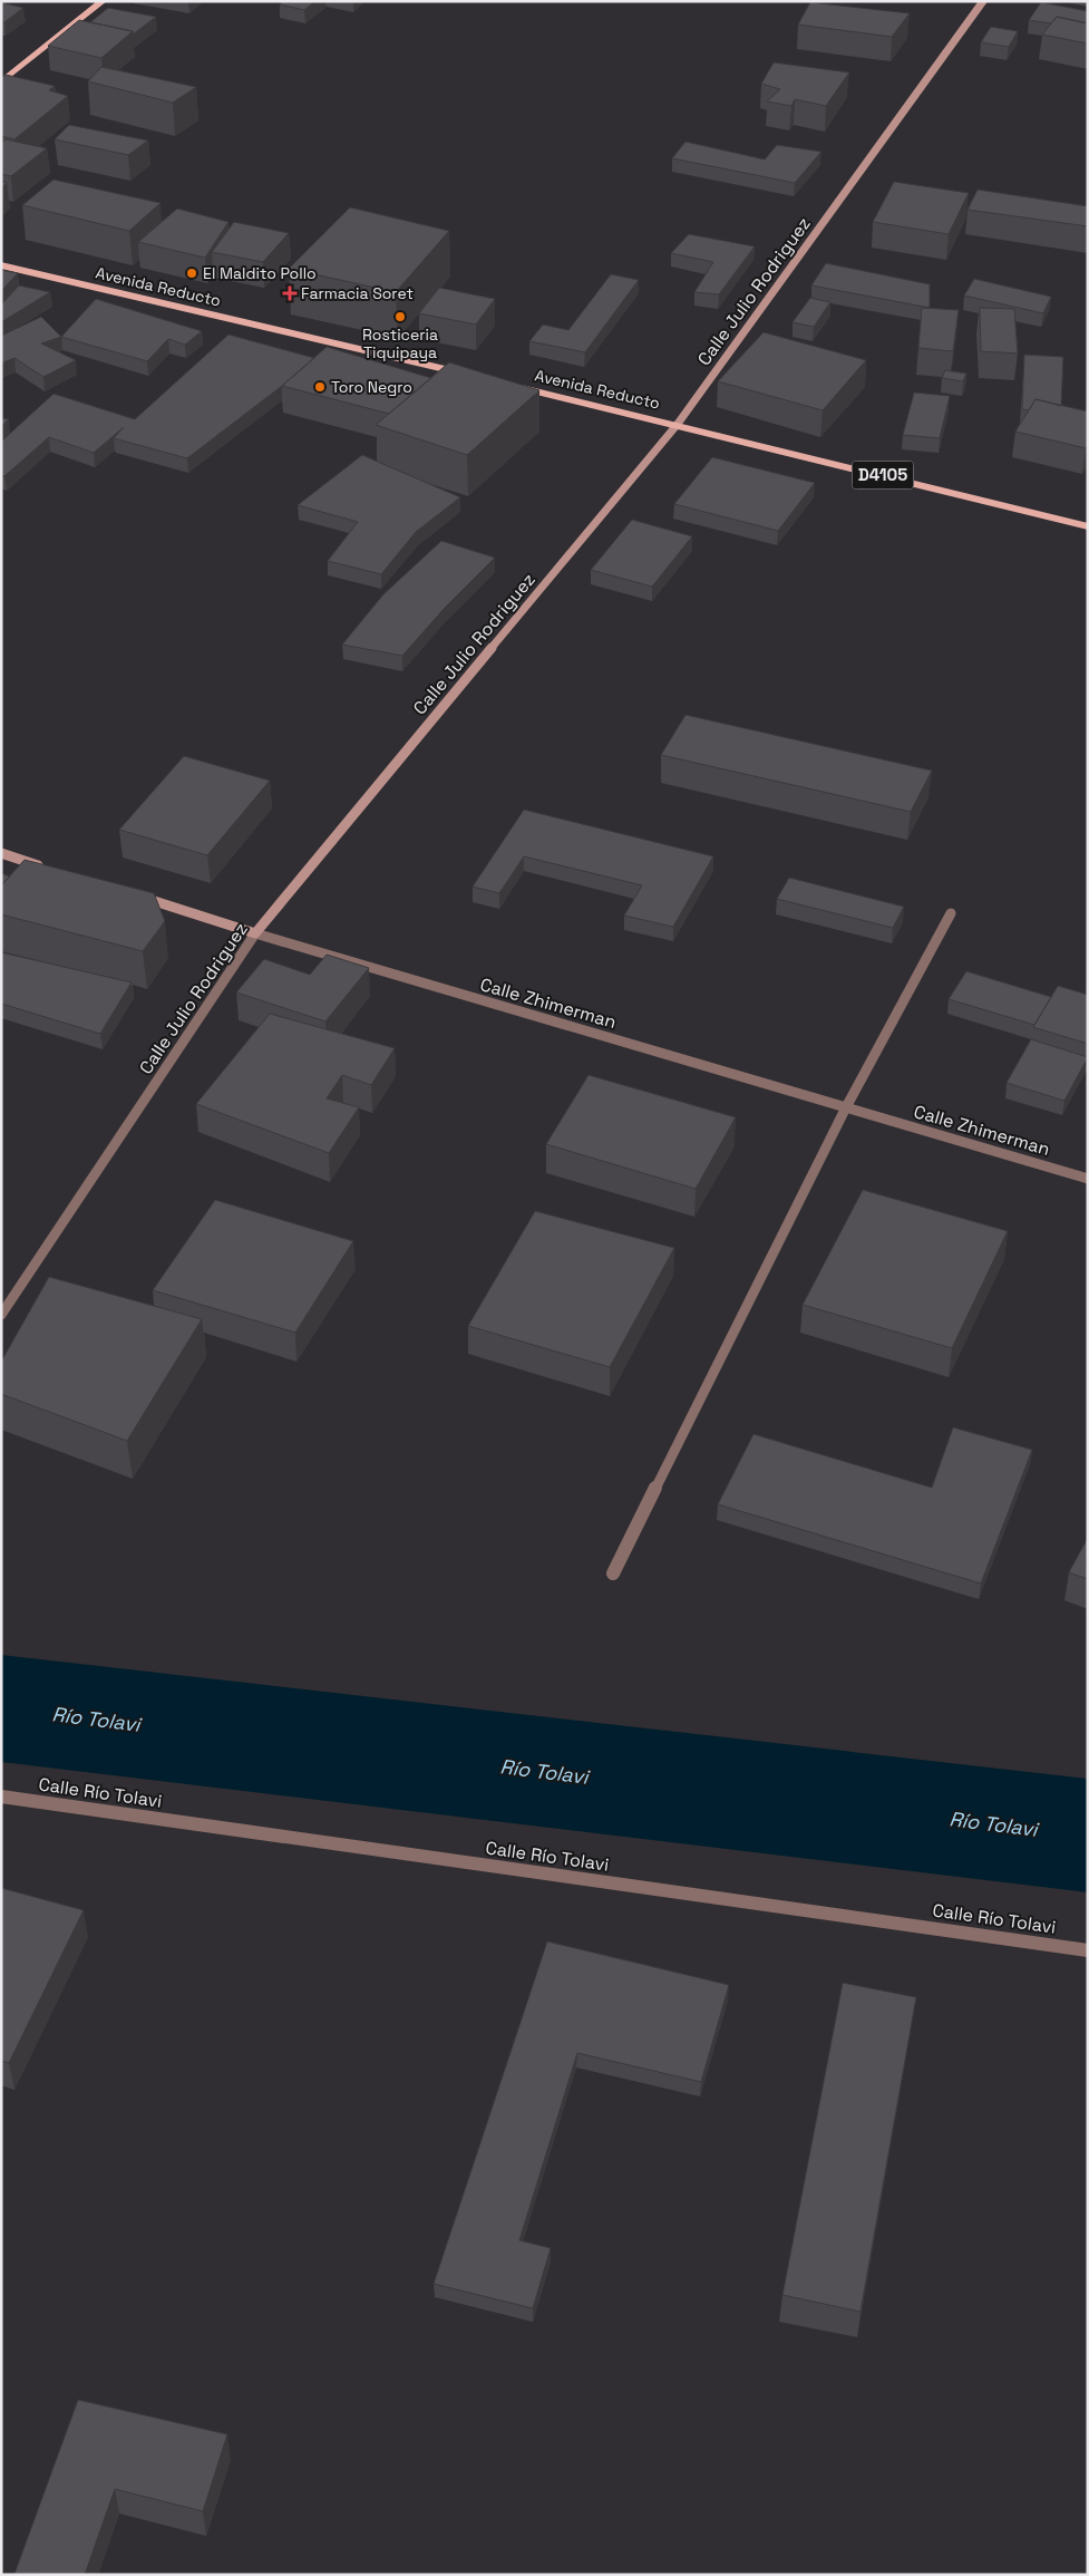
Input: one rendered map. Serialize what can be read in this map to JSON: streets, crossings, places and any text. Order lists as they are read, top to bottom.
{
  "streets": {
    "main road": [
      "Avenida Reducto",
      "Calle Julio Rodriguez",
      "D4105",
      "Calle Zhimerman"
    ],
    "street": ["Calle Río Tolavi"]
  },
  "crossings": [
    ["Avenida Reducto", "Calle Julio Rodriguez"],
    ["Calle Julio Rodriguez", "Calle Zhimerman"]
  ],
  "water": ["Río Tolavi"],
  "places": {
    "other": ["El Maldito Pollo", "Rosticeria Tiquipaya", "Toro Negro"],
    "health": ["Farmacia Soret"]
  }
}
